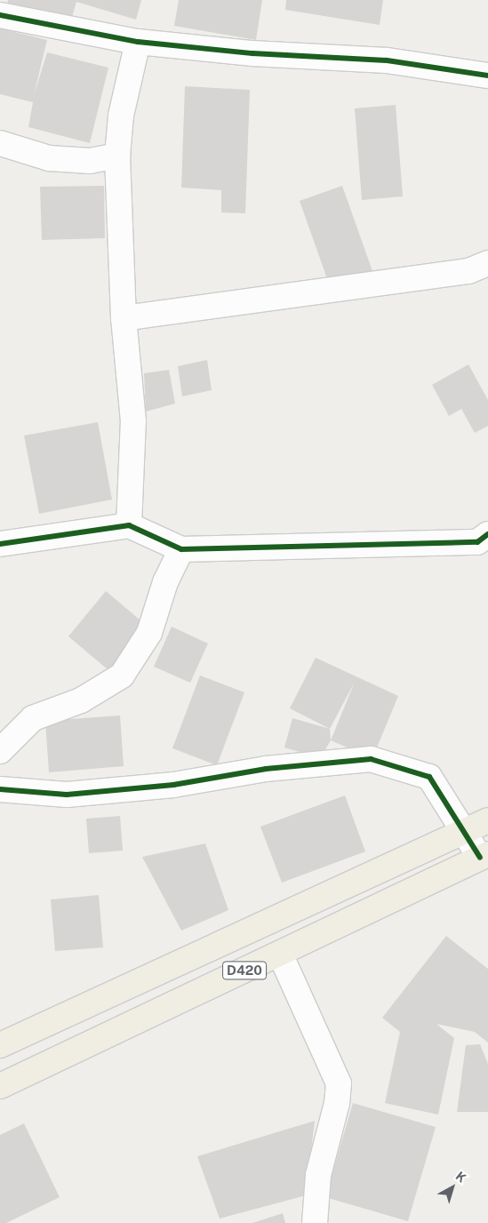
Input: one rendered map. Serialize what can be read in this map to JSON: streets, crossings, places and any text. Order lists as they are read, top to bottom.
{
  "streets": {
    "highway": ["D420"]
  },
  "north": "top right"
}
